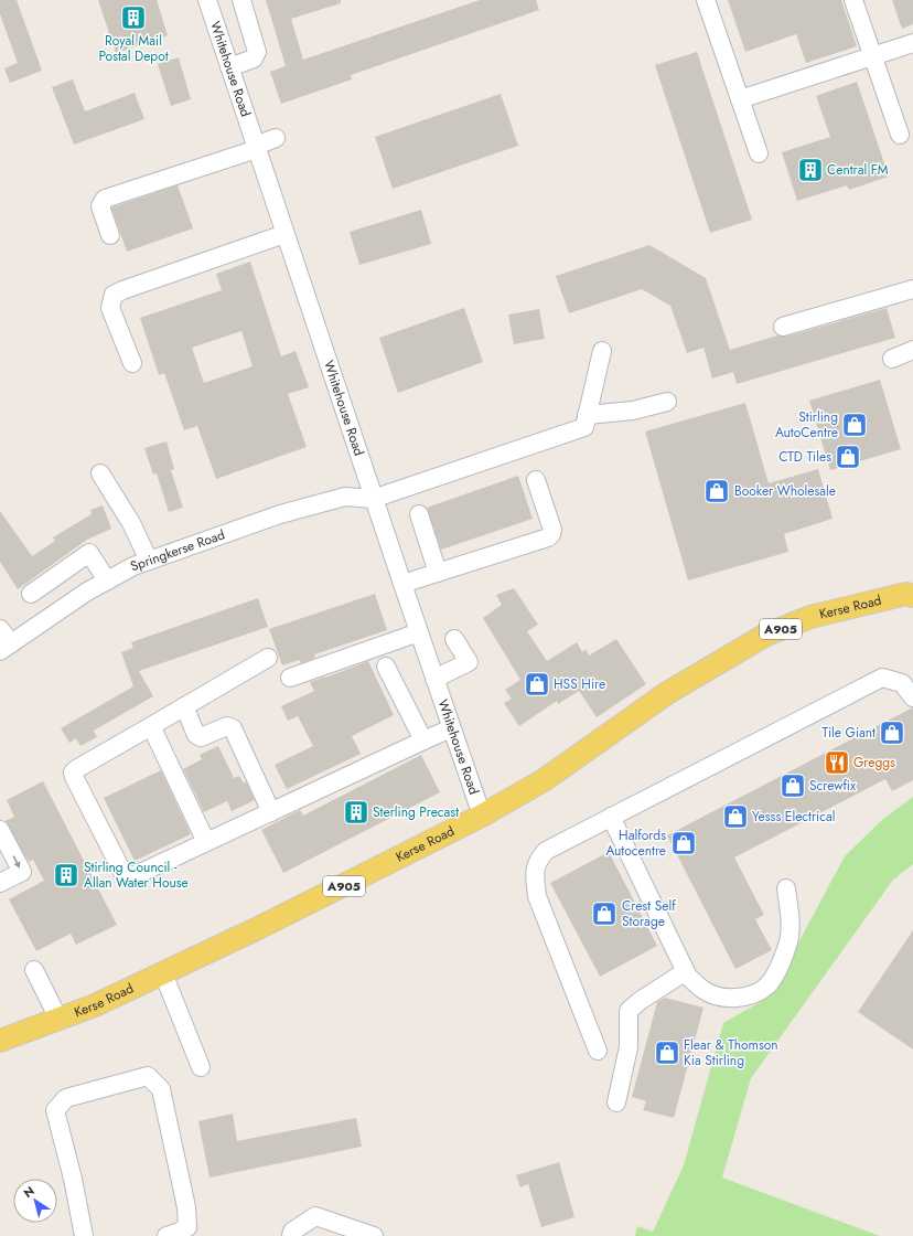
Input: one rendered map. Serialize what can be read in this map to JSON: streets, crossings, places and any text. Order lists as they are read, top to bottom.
{
  "streets": {
    "main road": ["Kerse Road", "A905"],
    "street": ["Whitehouse Road", "Springkerse Road"]
  },
  "crossings": [
    ["Whitehouse Road", "Springkerse Road"],
    ["Whitehouse Road", "Kerse Road"]
  ],
  "places": {
    "building": [
      "Royal Mail Postal Depot",
      "Central FM",
      "Sterling Precast",
      "Stirling Council - Allan Water House"
    ],
    "shop": [
      "Stirling AutoCentre",
      "CTD Tiles",
      "Booker Wholesale",
      "HSS Hire",
      "Tile Giant",
      "Screwfix",
      "Yesss Electrical",
      "Halfords Autocentre",
      "Crest Self Storage",
      "Flear & Thomson Kia Stirling"
    ],
    "restaurant": ["Greggs"]
  },
  "north": "top left"
}
